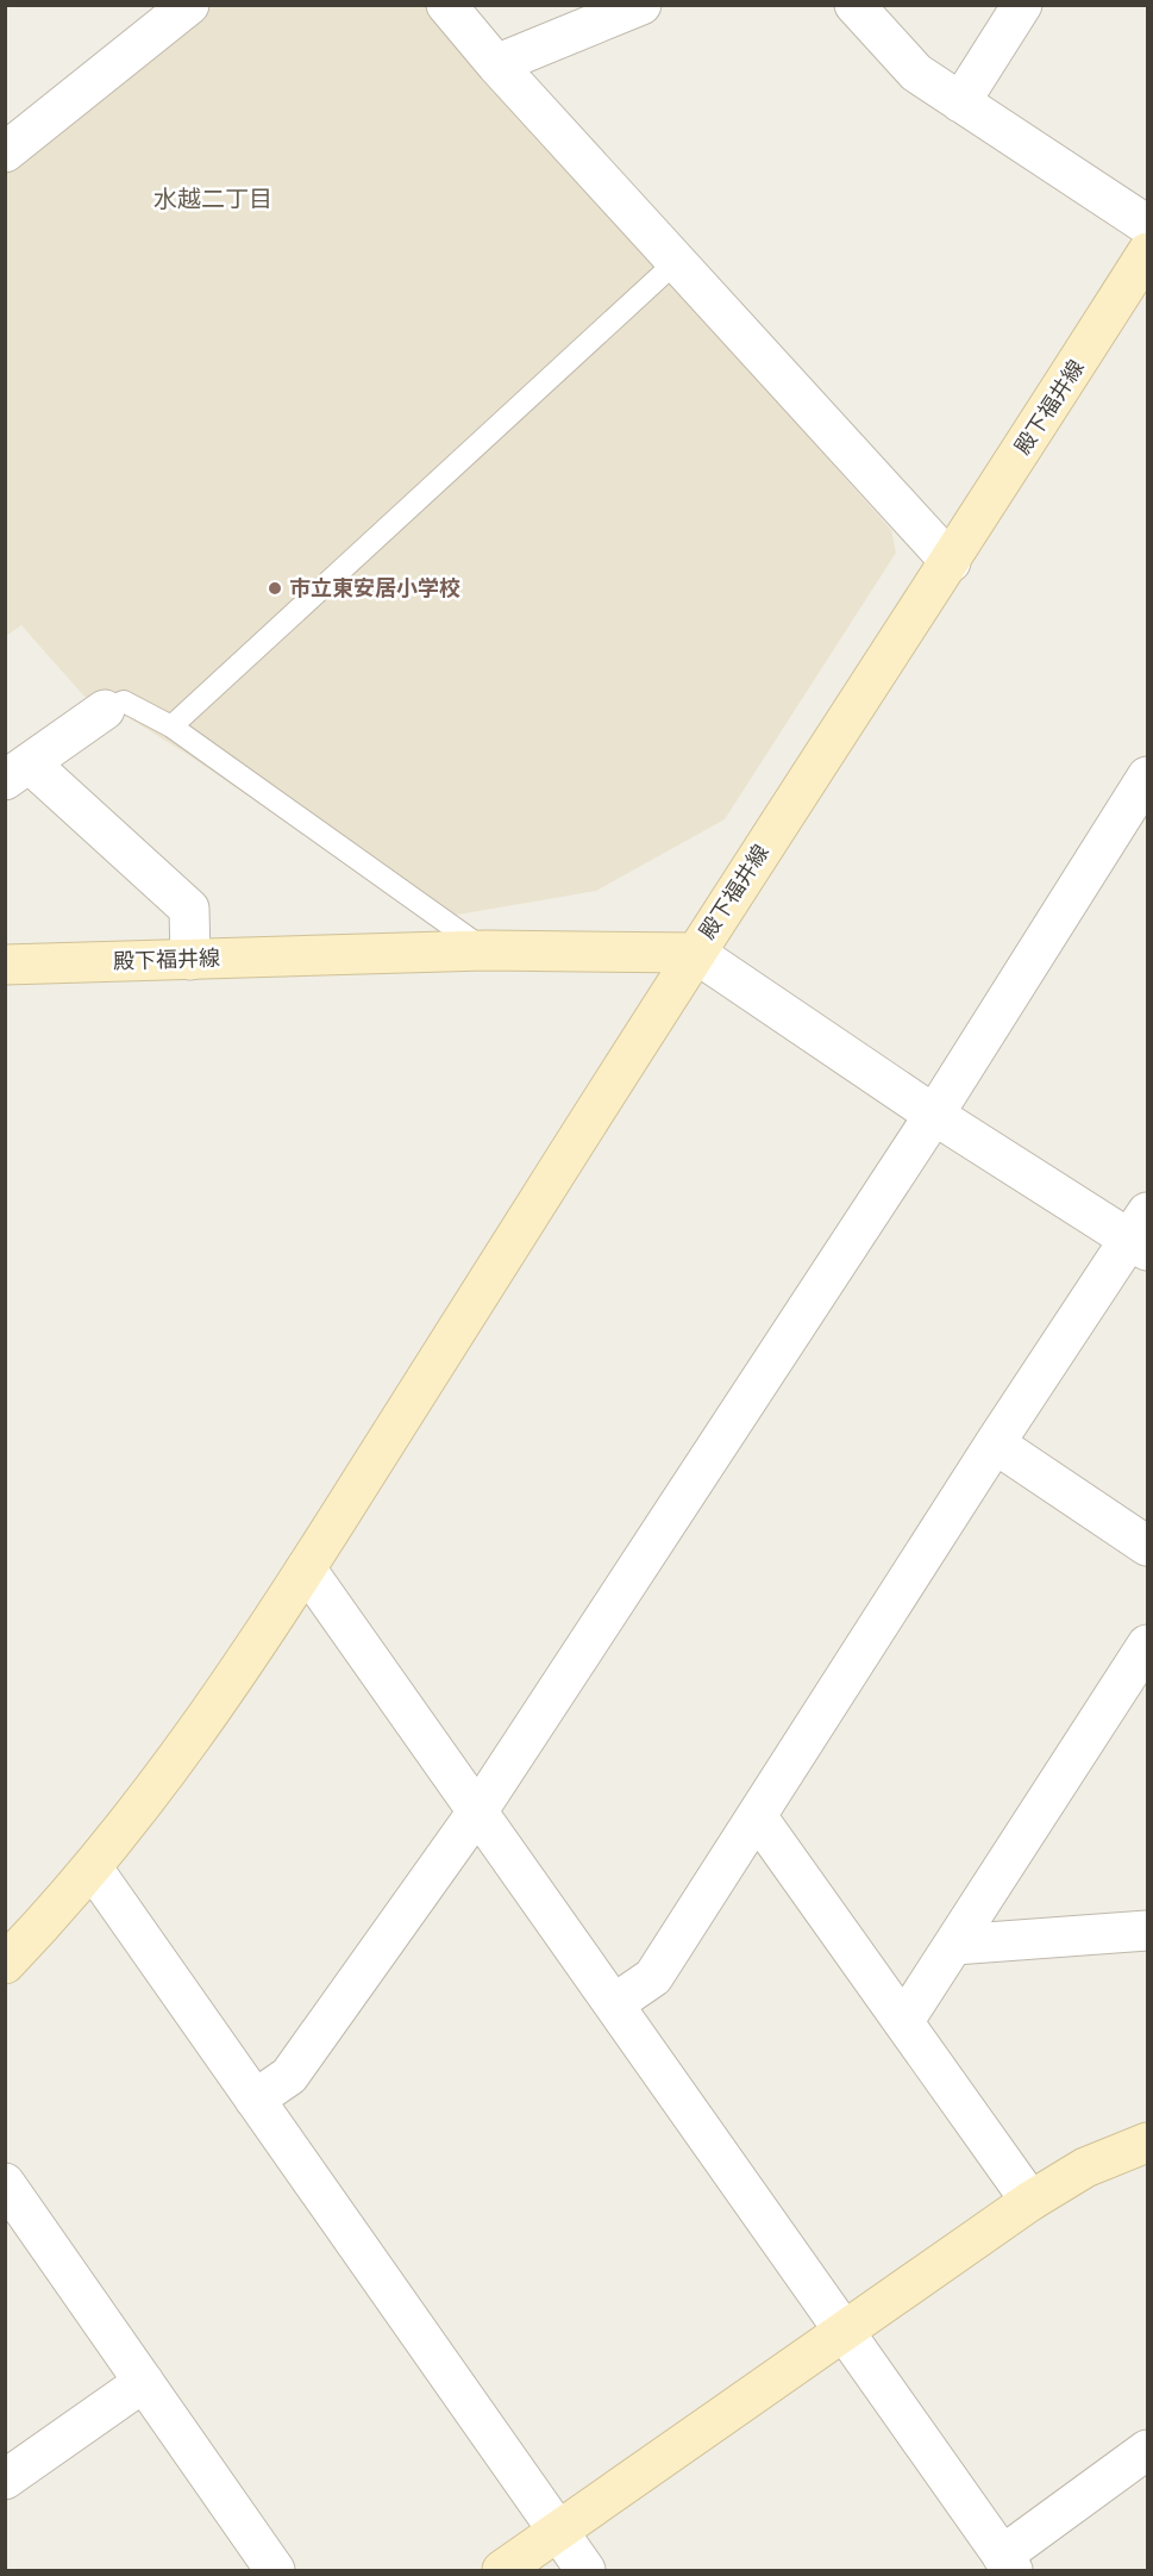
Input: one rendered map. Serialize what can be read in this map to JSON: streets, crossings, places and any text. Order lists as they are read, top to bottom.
{
  "streets": {
    "street": ["殿下福井線"]
  },
  "districts": ["水越二丁目"],
  "places": ["市立東安居小学校"]
}
